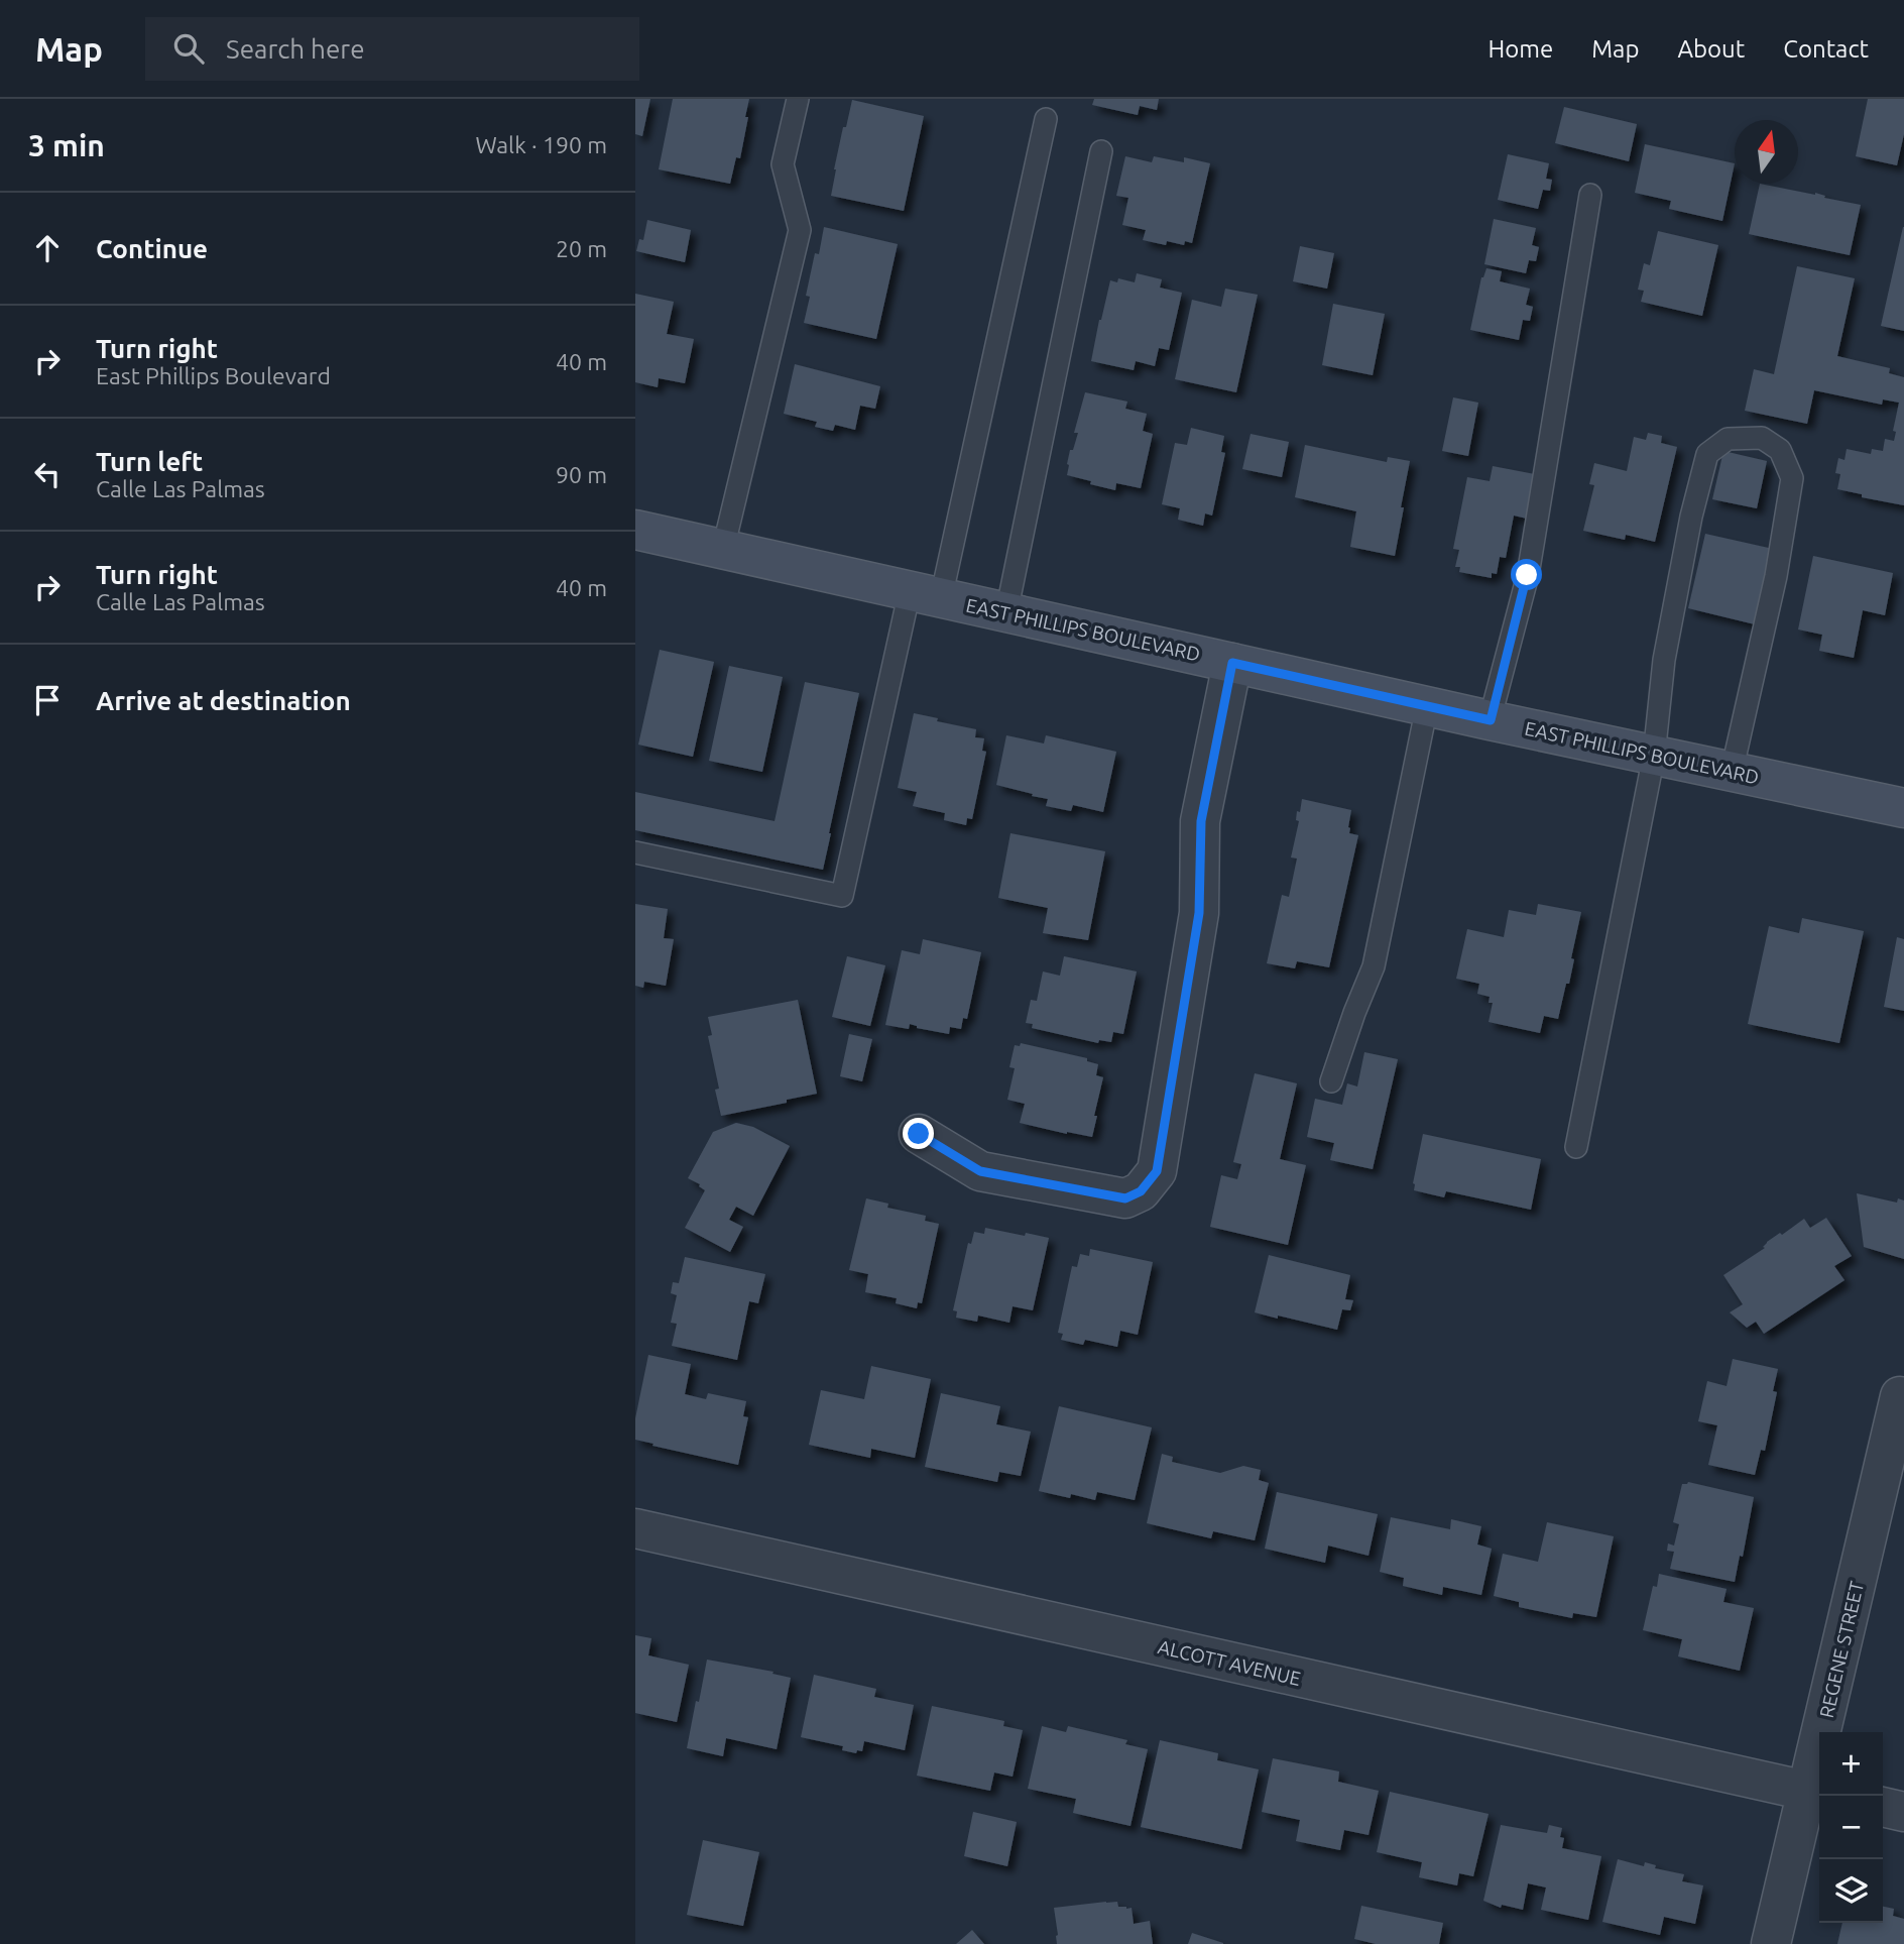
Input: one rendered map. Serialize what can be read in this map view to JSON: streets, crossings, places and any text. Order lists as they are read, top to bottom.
{
  "streets": {
    "street": ["EAST PHILLIPS BOULEVARD", "REGENE STREET", "ALCOTT AVENUE"]
  },
  "crossings": [
    ["REGENE STREET", "ALCOTT AVENUE"]
  ],
  "north": "top",
  "page": {
    "header": "Map",
    "search": "Search here",
    "nav": [
      "Home",
      "Map",
      "About",
      "Contact"
    ],
    "heading": ["3 min", "Walk · 190 m"],
    "list": [
      ["Continue", "20 m"],
      ["Turn right", "East Phillips Boulevard", "40 m"],
      ["Turn left", "Calle Las Palmas", "90 m"],
      ["Turn right", "Calle Las Palmas", "40 m"],
      "Arrive at destination"
    ],
    "map_buttons": ["+", "−"]
  }
}
